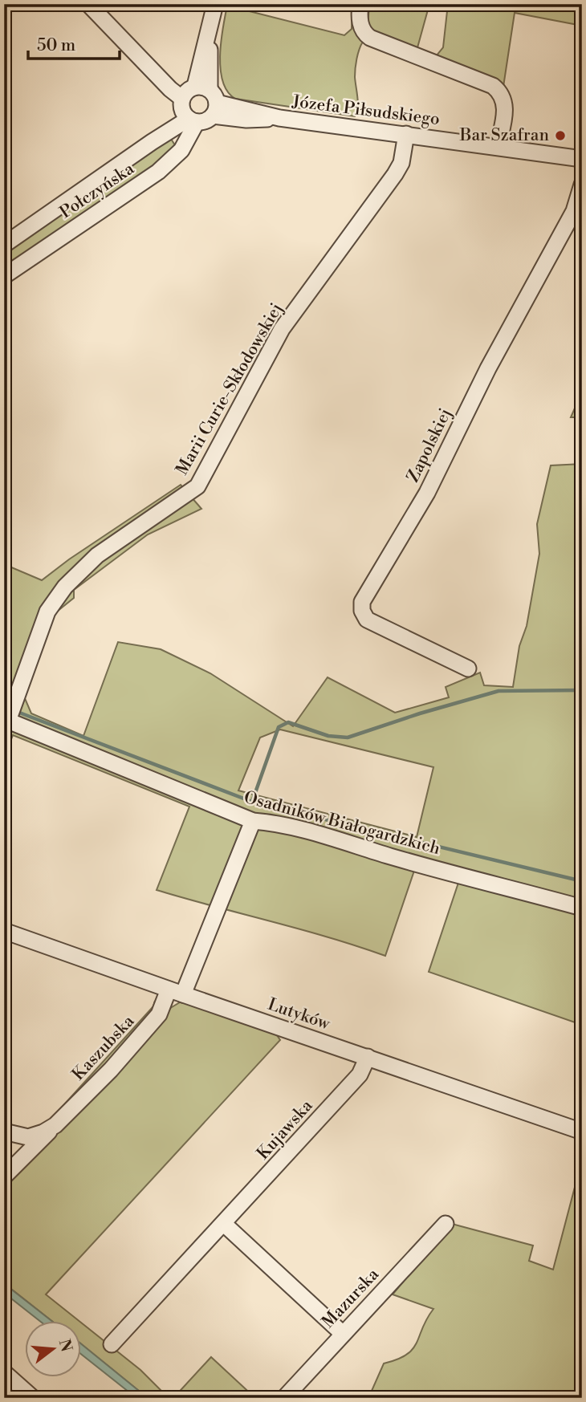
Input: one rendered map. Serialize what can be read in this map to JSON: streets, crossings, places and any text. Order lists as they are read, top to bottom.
{
  "streets": {
    "street": [
      "Józefa Piłsudskiego",
      "Połczyńska",
      "Marii Curie-Skłodowskiej",
      "Zapolskiej",
      "Osadników Białogardzkich",
      "Lutyków",
      "Kaszubska",
      "Kujawska",
      "Mazurska"
    ]
  },
  "crossings": [
    ["Józefa Piłsudskiego", "Marii Curie-Skłodowskiej"],
    ["Marii Curie-Skłodowskiej", "Osadników Białogardzkich"],
    ["Osadników Białogardzkich", "Kaszubska"],
    ["Lutyków", "Kaszubska"],
    ["Lutyków", "Kujawska"]
  ],
  "places": ["Bar Szafran"],
  "scale_bar": "50 m",
  "north": "right"
}
